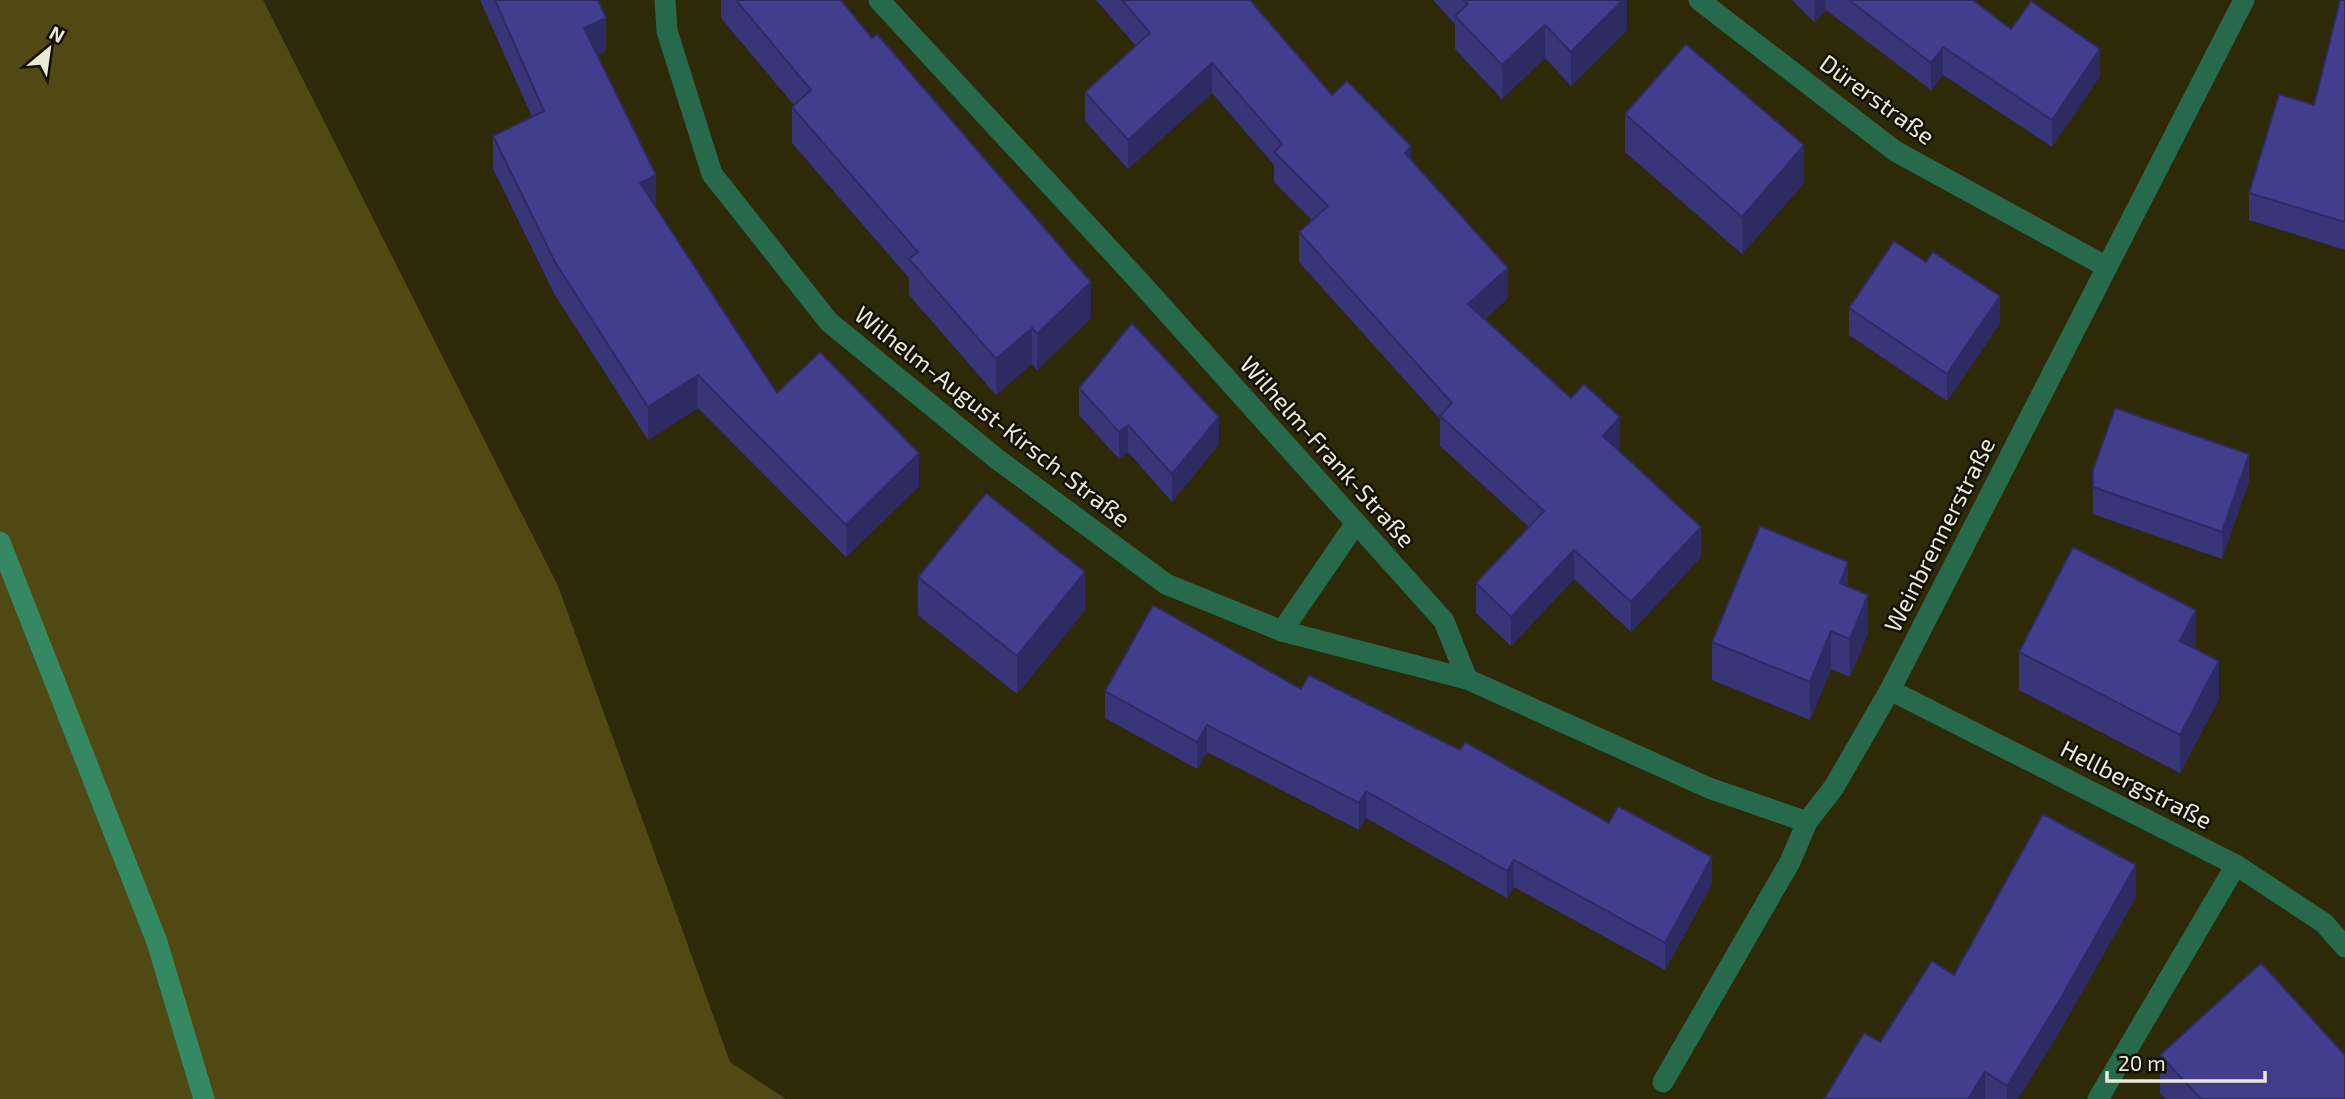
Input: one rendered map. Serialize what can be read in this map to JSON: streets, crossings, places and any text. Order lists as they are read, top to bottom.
{
  "streets": {
    "street": [
      "Dürerstraße",
      "Wilhelm-August-Kirsch-Straße",
      "Wilhelm-Frank-Straße",
      "Weinbrennerstraße",
      "Hellbergstraße"
    ]
  },
  "crossings": [
    ["Dürerstraße", "Weinbrennerstraße"],
    ["Wilhelm-August-Kirsch-Straße", "Wilhelm-Frank-Straße"],
    ["Weinbrennerstraße", "Hellbergstraße"]
  ],
  "scale_bar": "20 m",
  "north": "top right"
}
